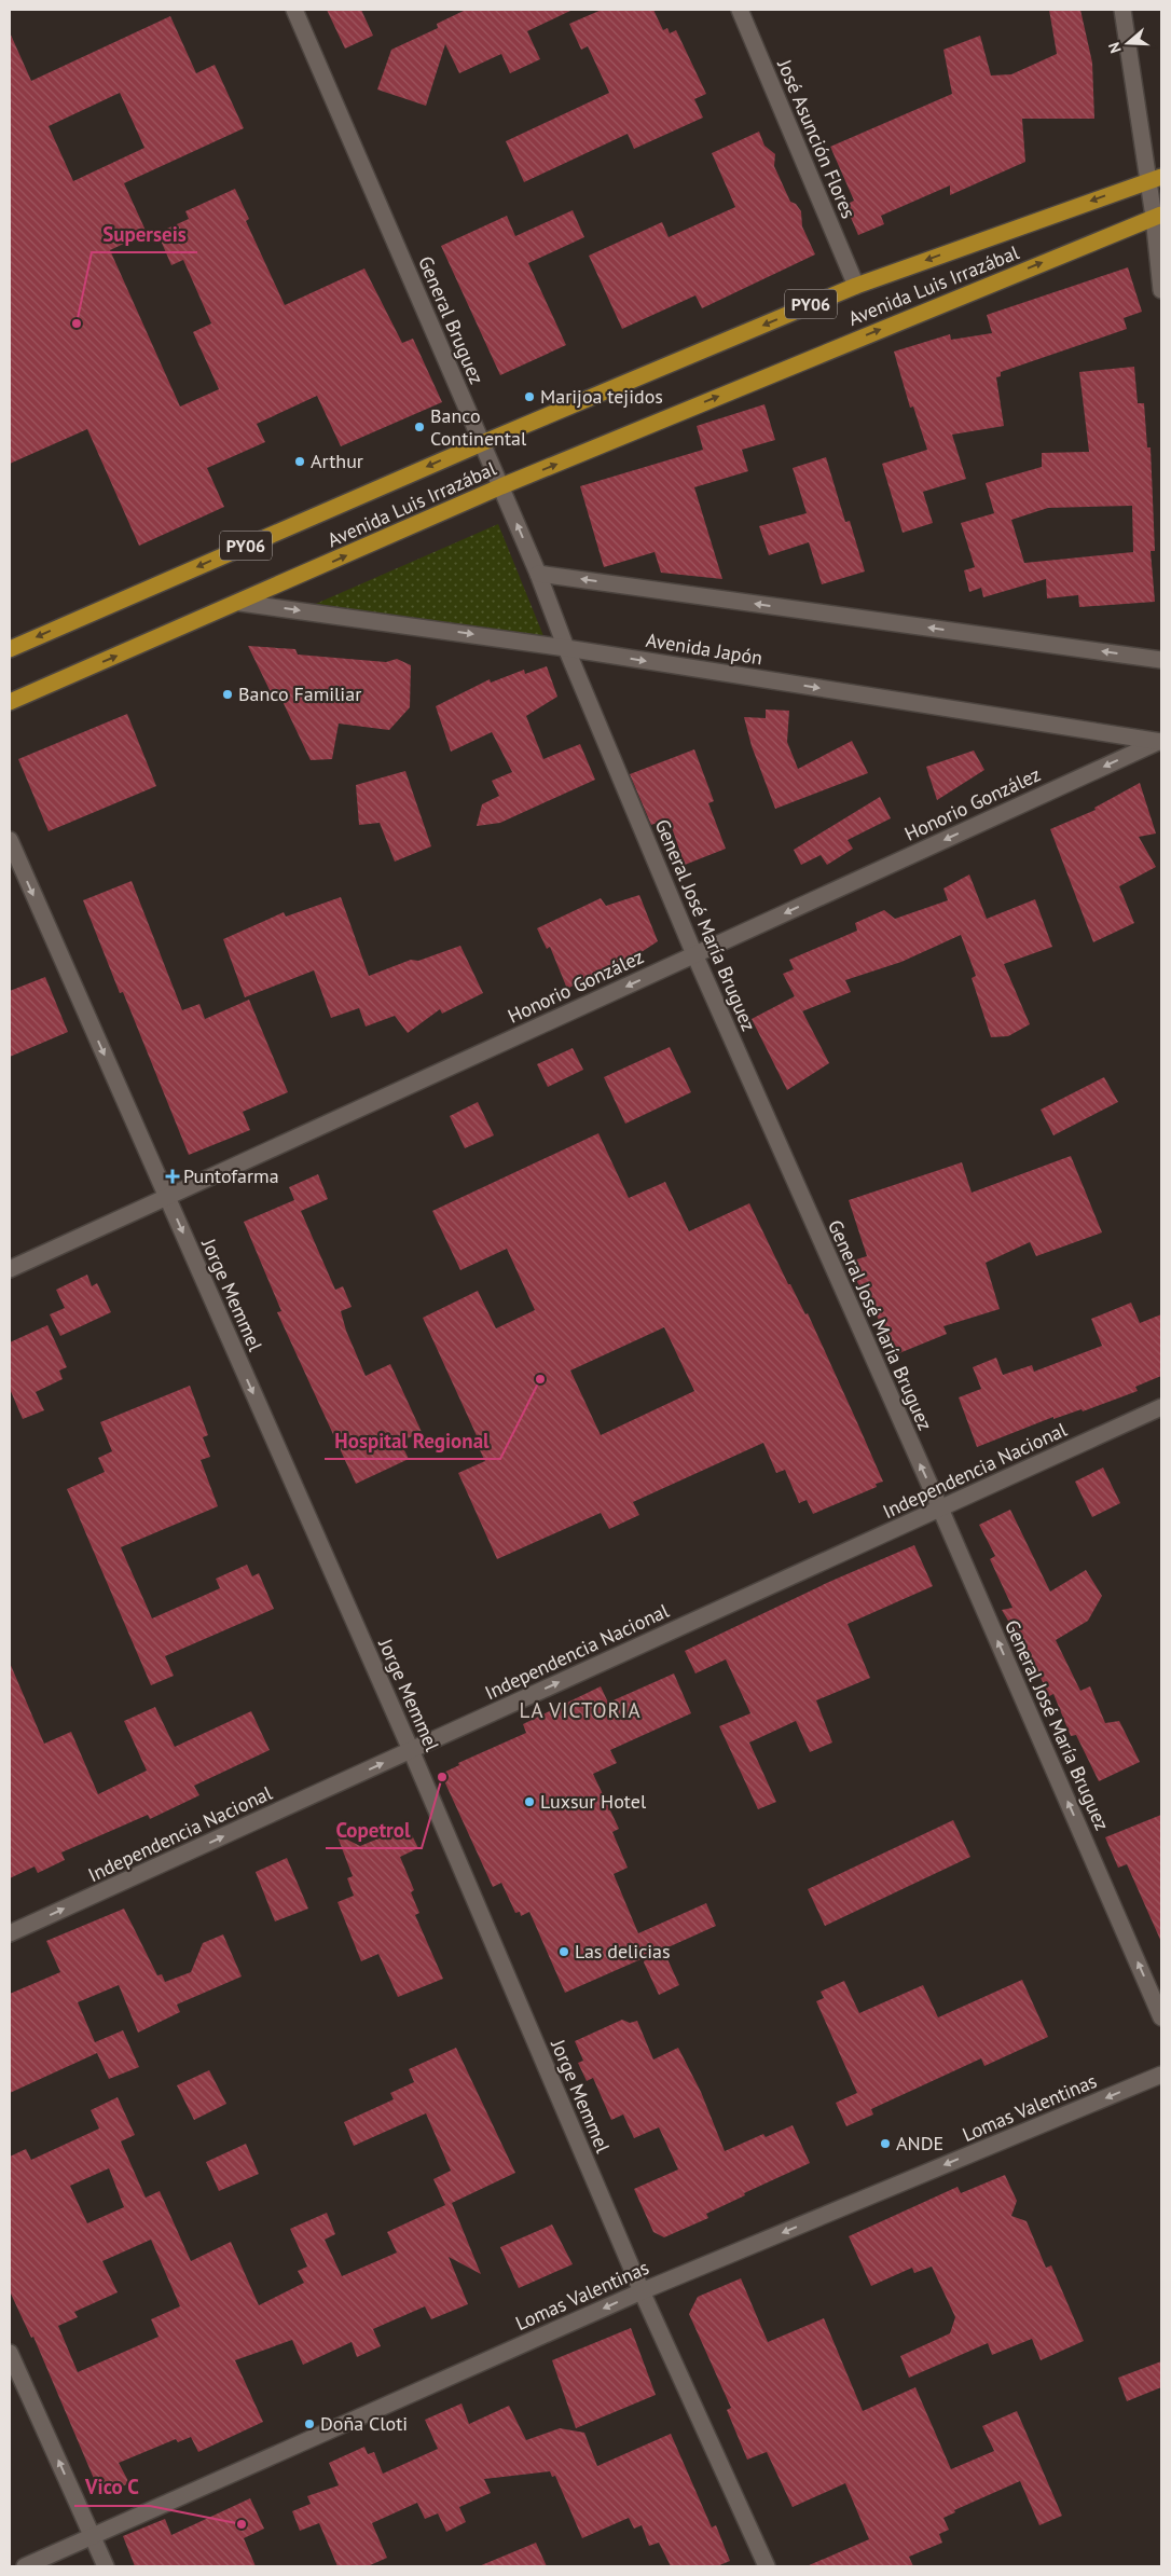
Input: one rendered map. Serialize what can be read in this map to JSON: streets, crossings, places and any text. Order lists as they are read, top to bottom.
{
  "streets": {
    "highway": ["Avenida Luis Irrazábal", "PY06"],
    "street": [
      "José Asunción Flores",
      "General Bruguez",
      "Avenida Japón",
      "Honorio González",
      "General José María Bruguez",
      "Jorge Memmel",
      "Independencia Nacional",
      "Lomas Valentinas"
    ]
  },
  "crossings": [
    ["José Asunción Flores", "Avenida Luis Irrazábal"],
    ["Avenida Luis Irrazábal", "General Bruguez"],
    ["Avenida Luis Irrazábal", "Avenida Japón"],
    ["General Bruguez", "Avenida Japón"],
    ["General Bruguez", "General José María Bruguez"],
    ["Avenida Japón", "Honorio González"],
    ["Avenida Japón", "General José María Bruguez"],
    ["Honorio González", "General José María Bruguez"],
    ["Honorio González", "Jorge Memmel"],
    ["General José María Bruguez", "Independencia Nacional"],
    ["Jorge Memmel", "Independencia Nacional"],
    ["Jorge Memmel", "Lomas Valentinas"]
  ],
  "one_way": [
    "Honorio González",
    "General José María Bruguez",
    "Jorge Memmel",
    "Independencia Nacional",
    "Lomas Valentinas"
  ],
  "districts": ["LA VICTORIA"],
  "places": {
    "other": [
      "Superseis",
      "Marijoa tejidos",
      "Banco Continental",
      "Arthur",
      "Banco Familiar",
      "Hospital Regional",
      "Copetrol",
      "Luxsur Hotel",
      "Las delicias",
      "ANDE",
      "Doña Cloti",
      "Vico C"
    ],
    "health": ["Puntofarma"]
  },
  "north": "left"
}
